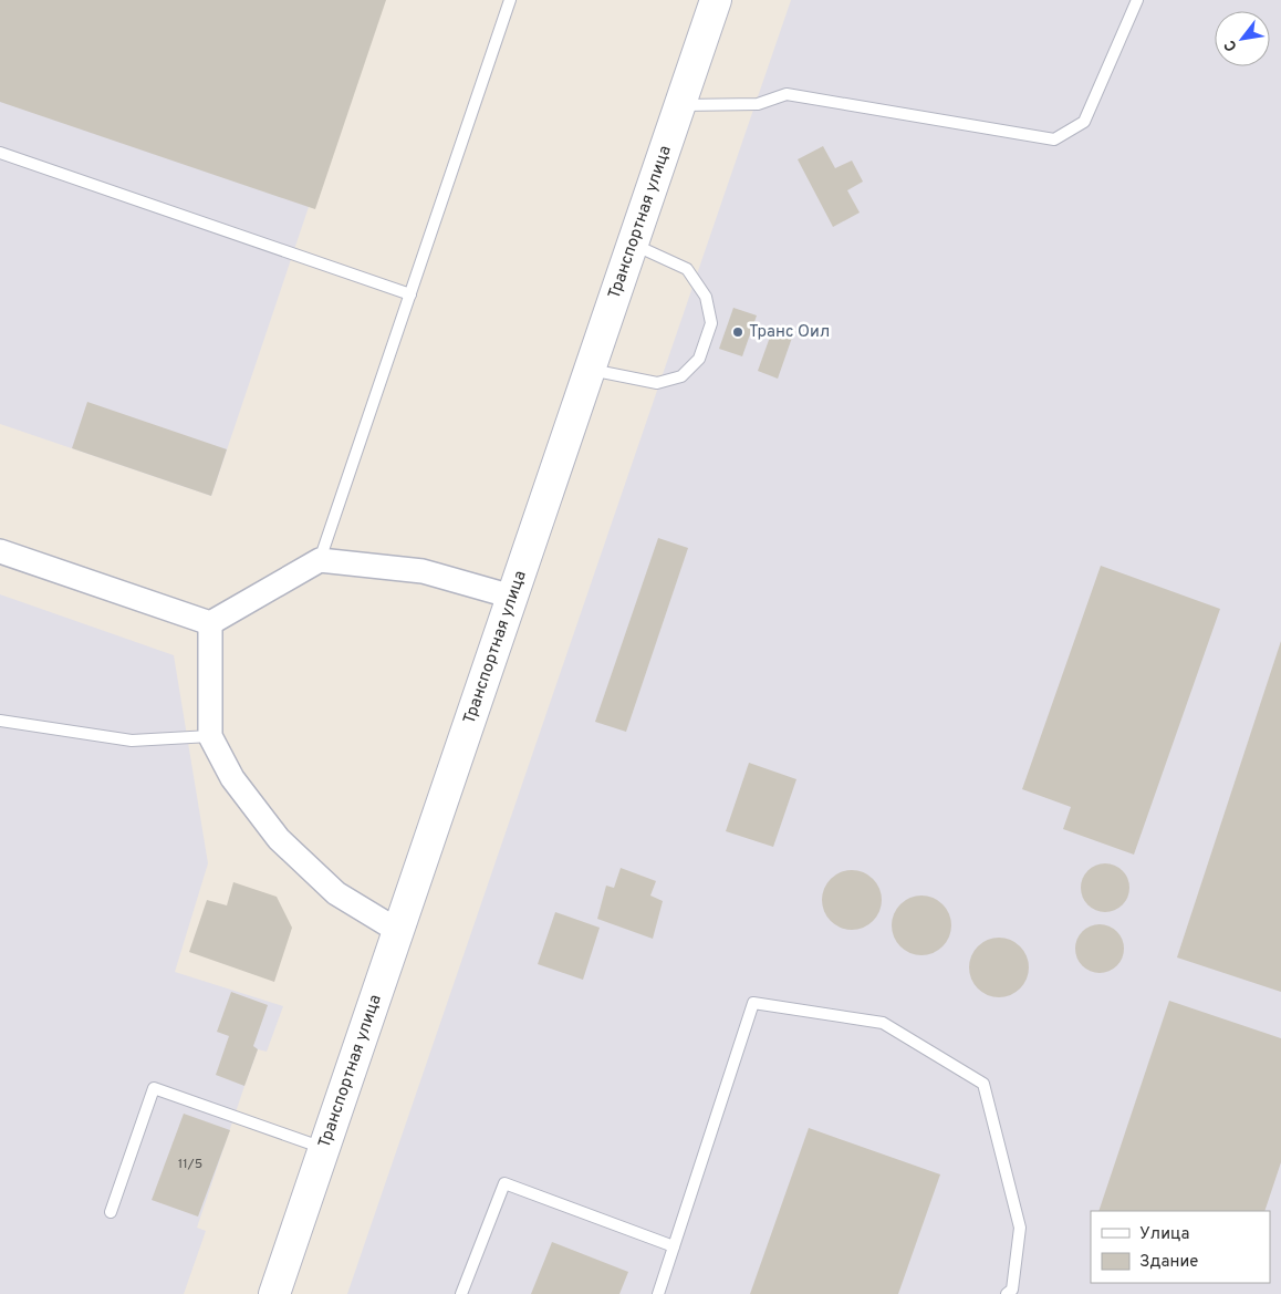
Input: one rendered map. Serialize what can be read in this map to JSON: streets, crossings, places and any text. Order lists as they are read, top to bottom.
{
  "streets": {
    "main road": ["Транспортная улица"]
  },
  "places": ["Транс Оил"],
  "house_numbers": ["11/5"],
  "legend": ["Улица", "Здание"],
  "north": "bottom left"
}
